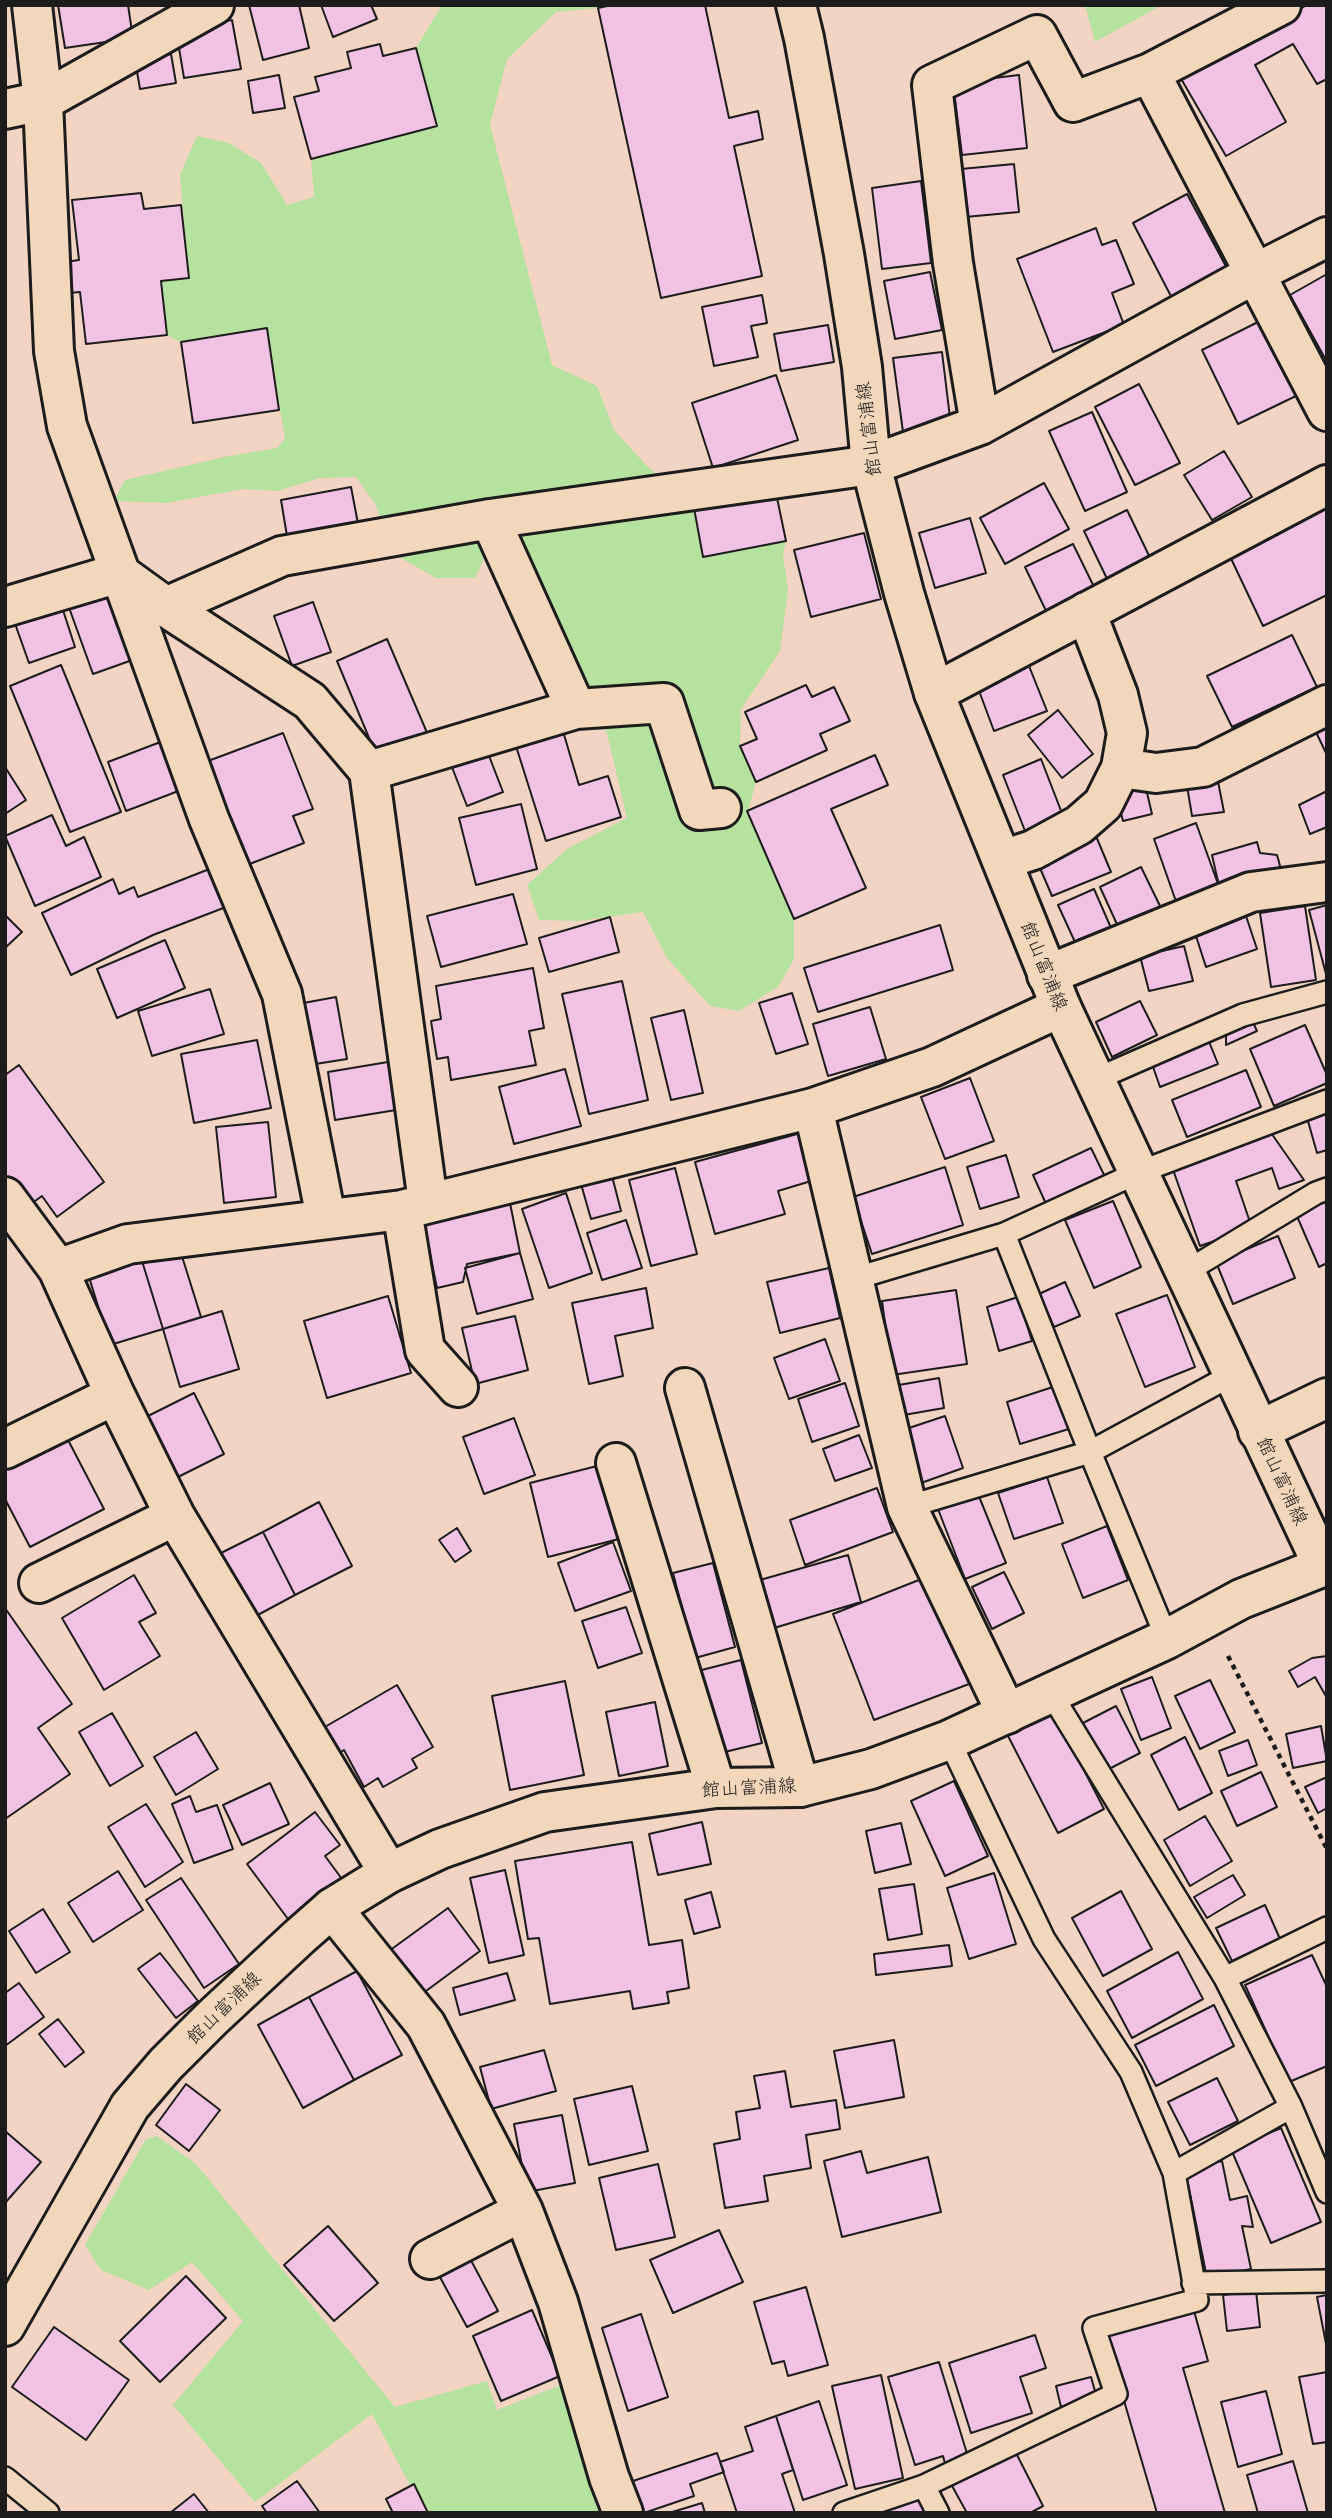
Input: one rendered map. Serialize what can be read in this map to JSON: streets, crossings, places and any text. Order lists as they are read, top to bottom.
{
  "streets": {
    "street": ["館山富浦線"]
  }
}
